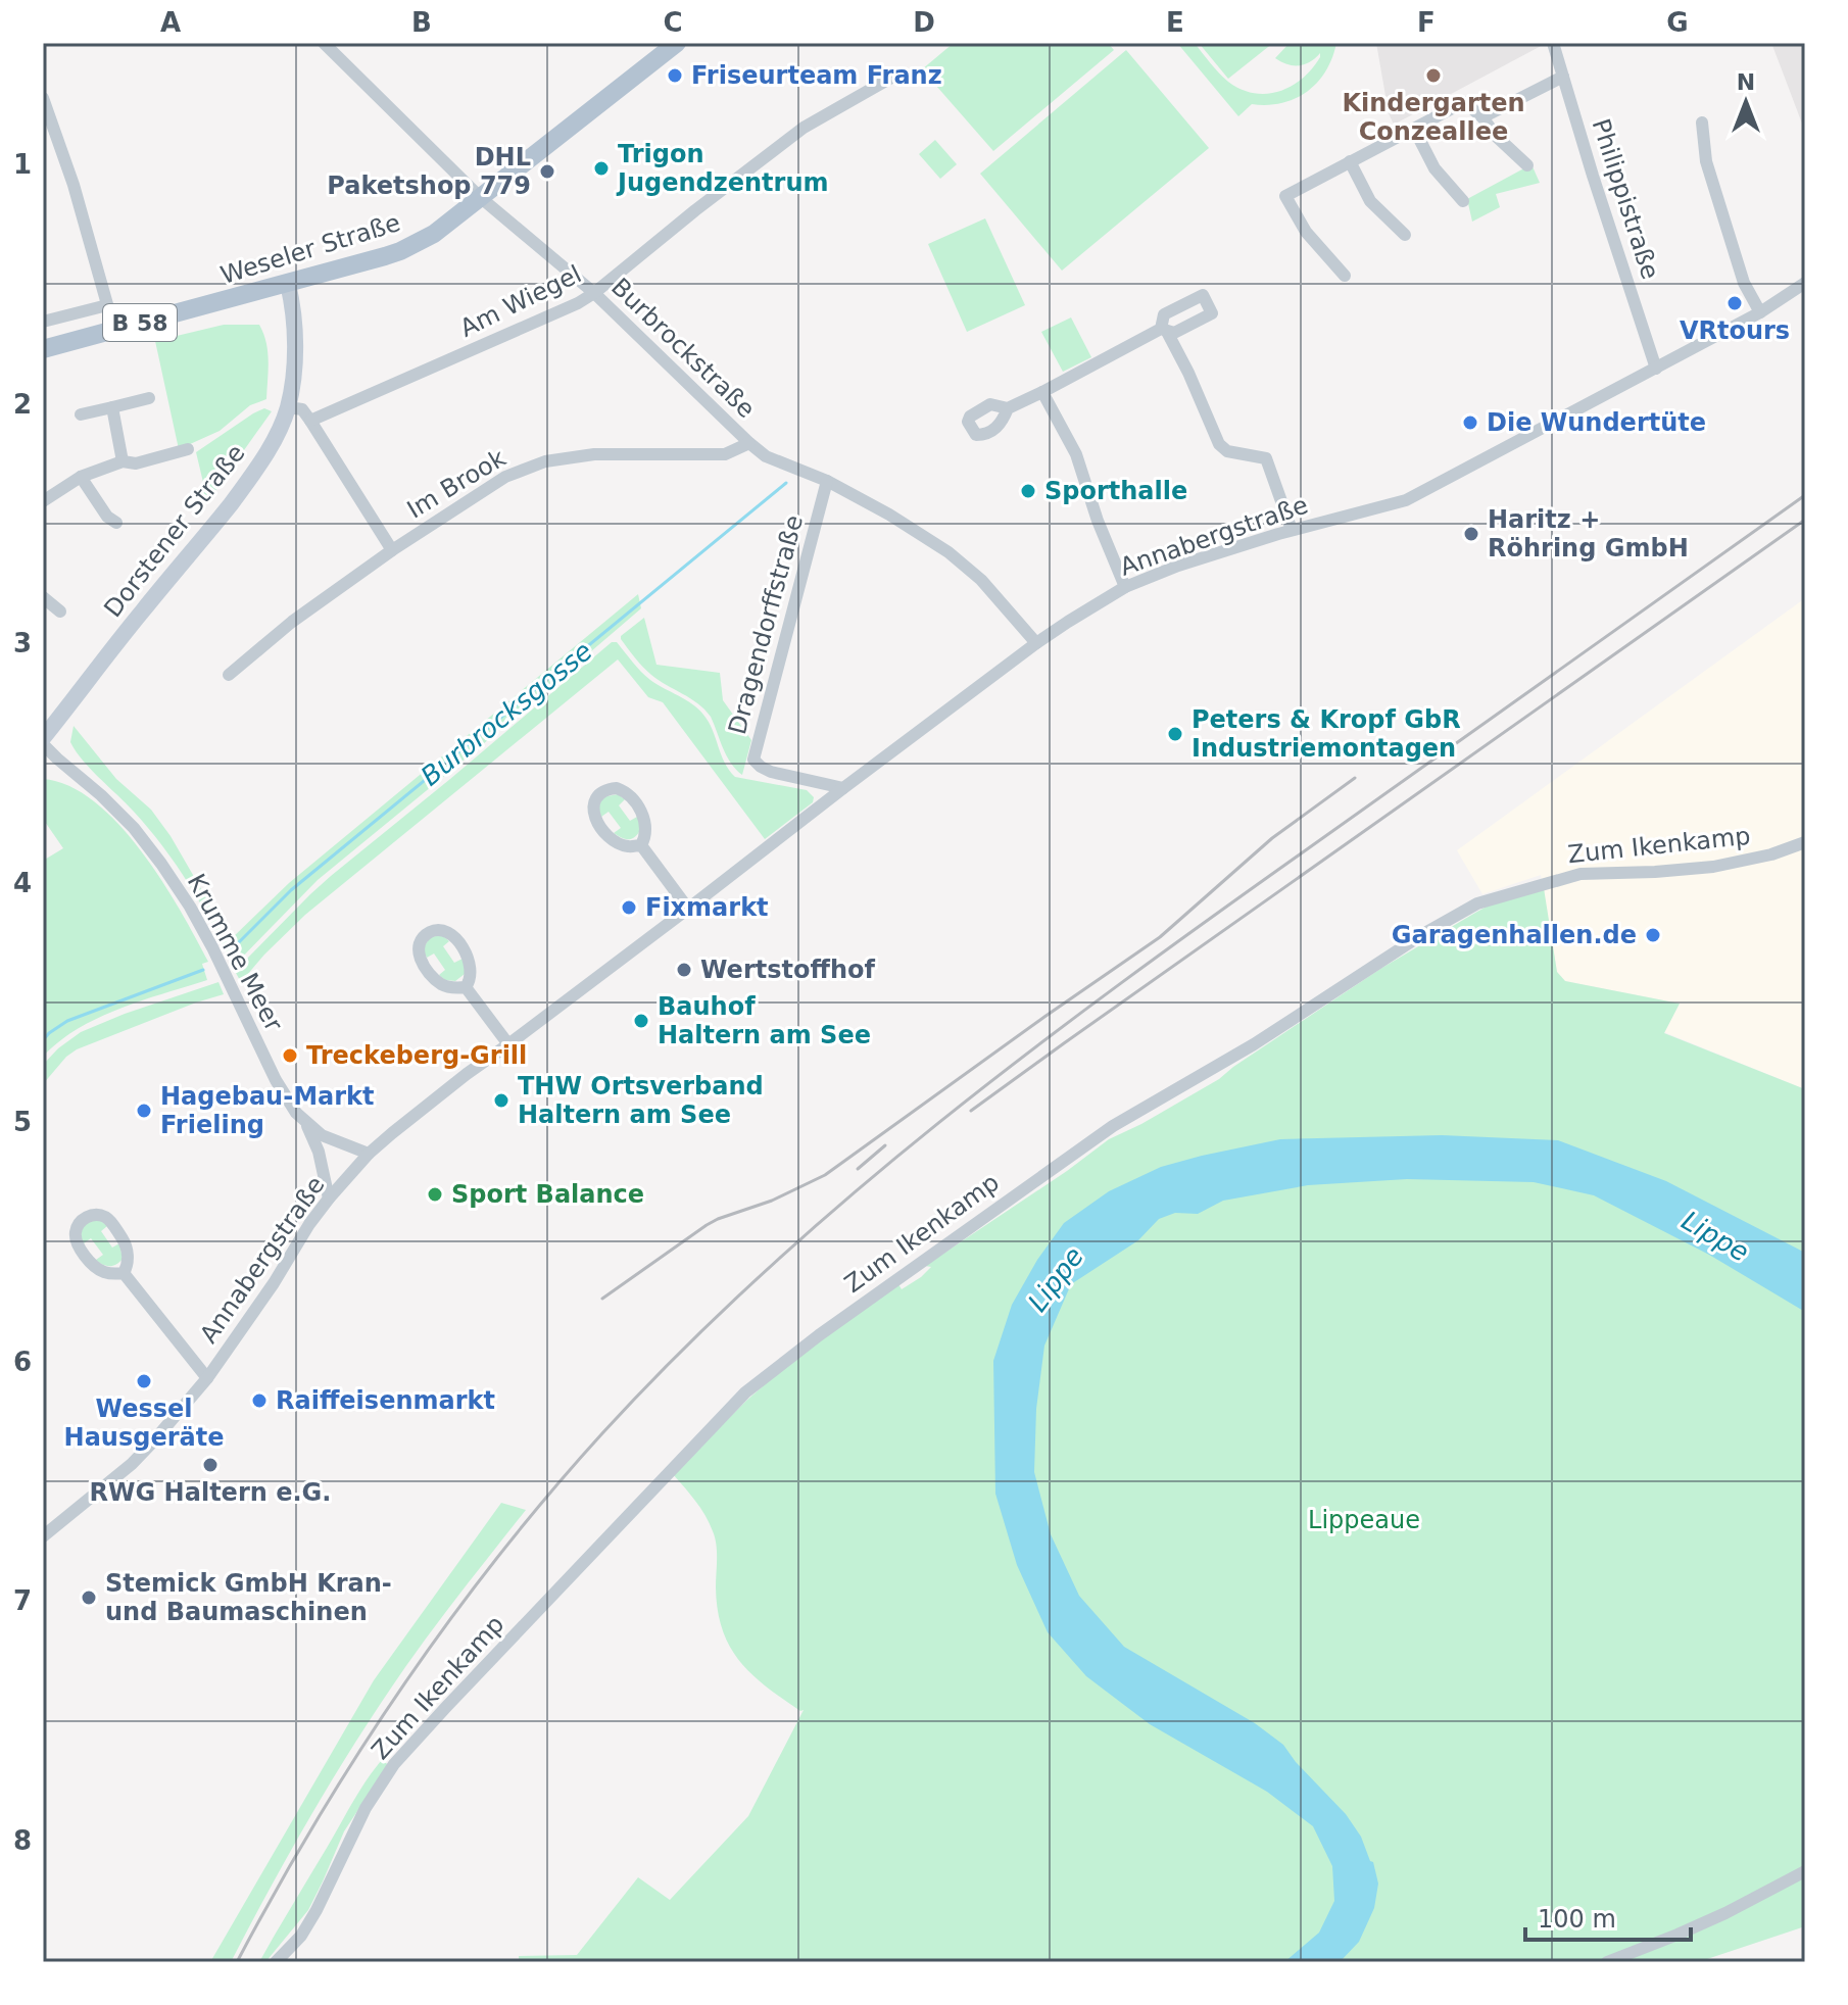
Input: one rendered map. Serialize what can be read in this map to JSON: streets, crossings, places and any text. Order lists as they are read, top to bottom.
{
  "streets": {
    "main road": ["Weseler Straße", "B 58", "Dorstener Straße"],
    "street": [
      "Philippistraße",
      "Am Wiegel",
      "Burbrockstraße",
      "Im Brook",
      "Annabergstraße",
      "Dragendorffstraße",
      "Zum Ikenkamp",
      "Krumme Meer"
    ]
  },
  "crossings": [
    ["Philippistraße", "Annabergstraße"],
    ["Weseler Straße", "Burbrockstraße"],
    ["Weseler Straße", "Dorstener Straße"],
    ["Am Wiegel", "Burbrockstraße"],
    ["Burbrockstraße", "Im Brook"],
    ["Burbrockstraße", "Annabergstraße"],
    ["Burbrockstraße", "Dragendorffstraße"],
    ["Dorstener Straße", "Krumme Meer"],
    ["Annabergstraße", "Dragendorffstraße"],
    ["Annabergstraße", "Krumme Meer"]
  ],
  "water": ["Burbrocksgosse", "Lippe"],
  "parks": ["Lippeaue"],
  "places": [
    "Friseurteam Franz",
    "Kindergarten Conzeallee",
    "Trigon Jugendzentrum",
    "DHL Paketshop 779",
    "VRtours",
    "Die Wundertüte",
    "Sporthalle",
    "Haritz + Röhring GmbH",
    "Peters & Kropf GbR Industriemontagen",
    "Fixmarkt",
    "Garagenhallen.de",
    "Wertstoffhof",
    "Bauhof Haltern am See",
    "Treckeberg-Grill",
    "THW Ortsverband Haltern am See",
    "Hagebau-Markt Frieling",
    "Sport Balance",
    "Wessel Hausgeräte",
    "Raiffeisenmarkt",
    "RWG Haltern e.G.",
    "Stemick GmbH Kran- und Baumaschinen"
  ],
  "scale_bar": "100 m",
  "north": "top",
  "grid": {
    "columns": [
      "A",
      "B",
      "C",
      "D",
      "E",
      "F",
      "G"
    ],
    "rows": [
      "1",
      "2",
      "3",
      "4",
      "5",
      "6",
      "7",
      "8"
    ]
  }
}
